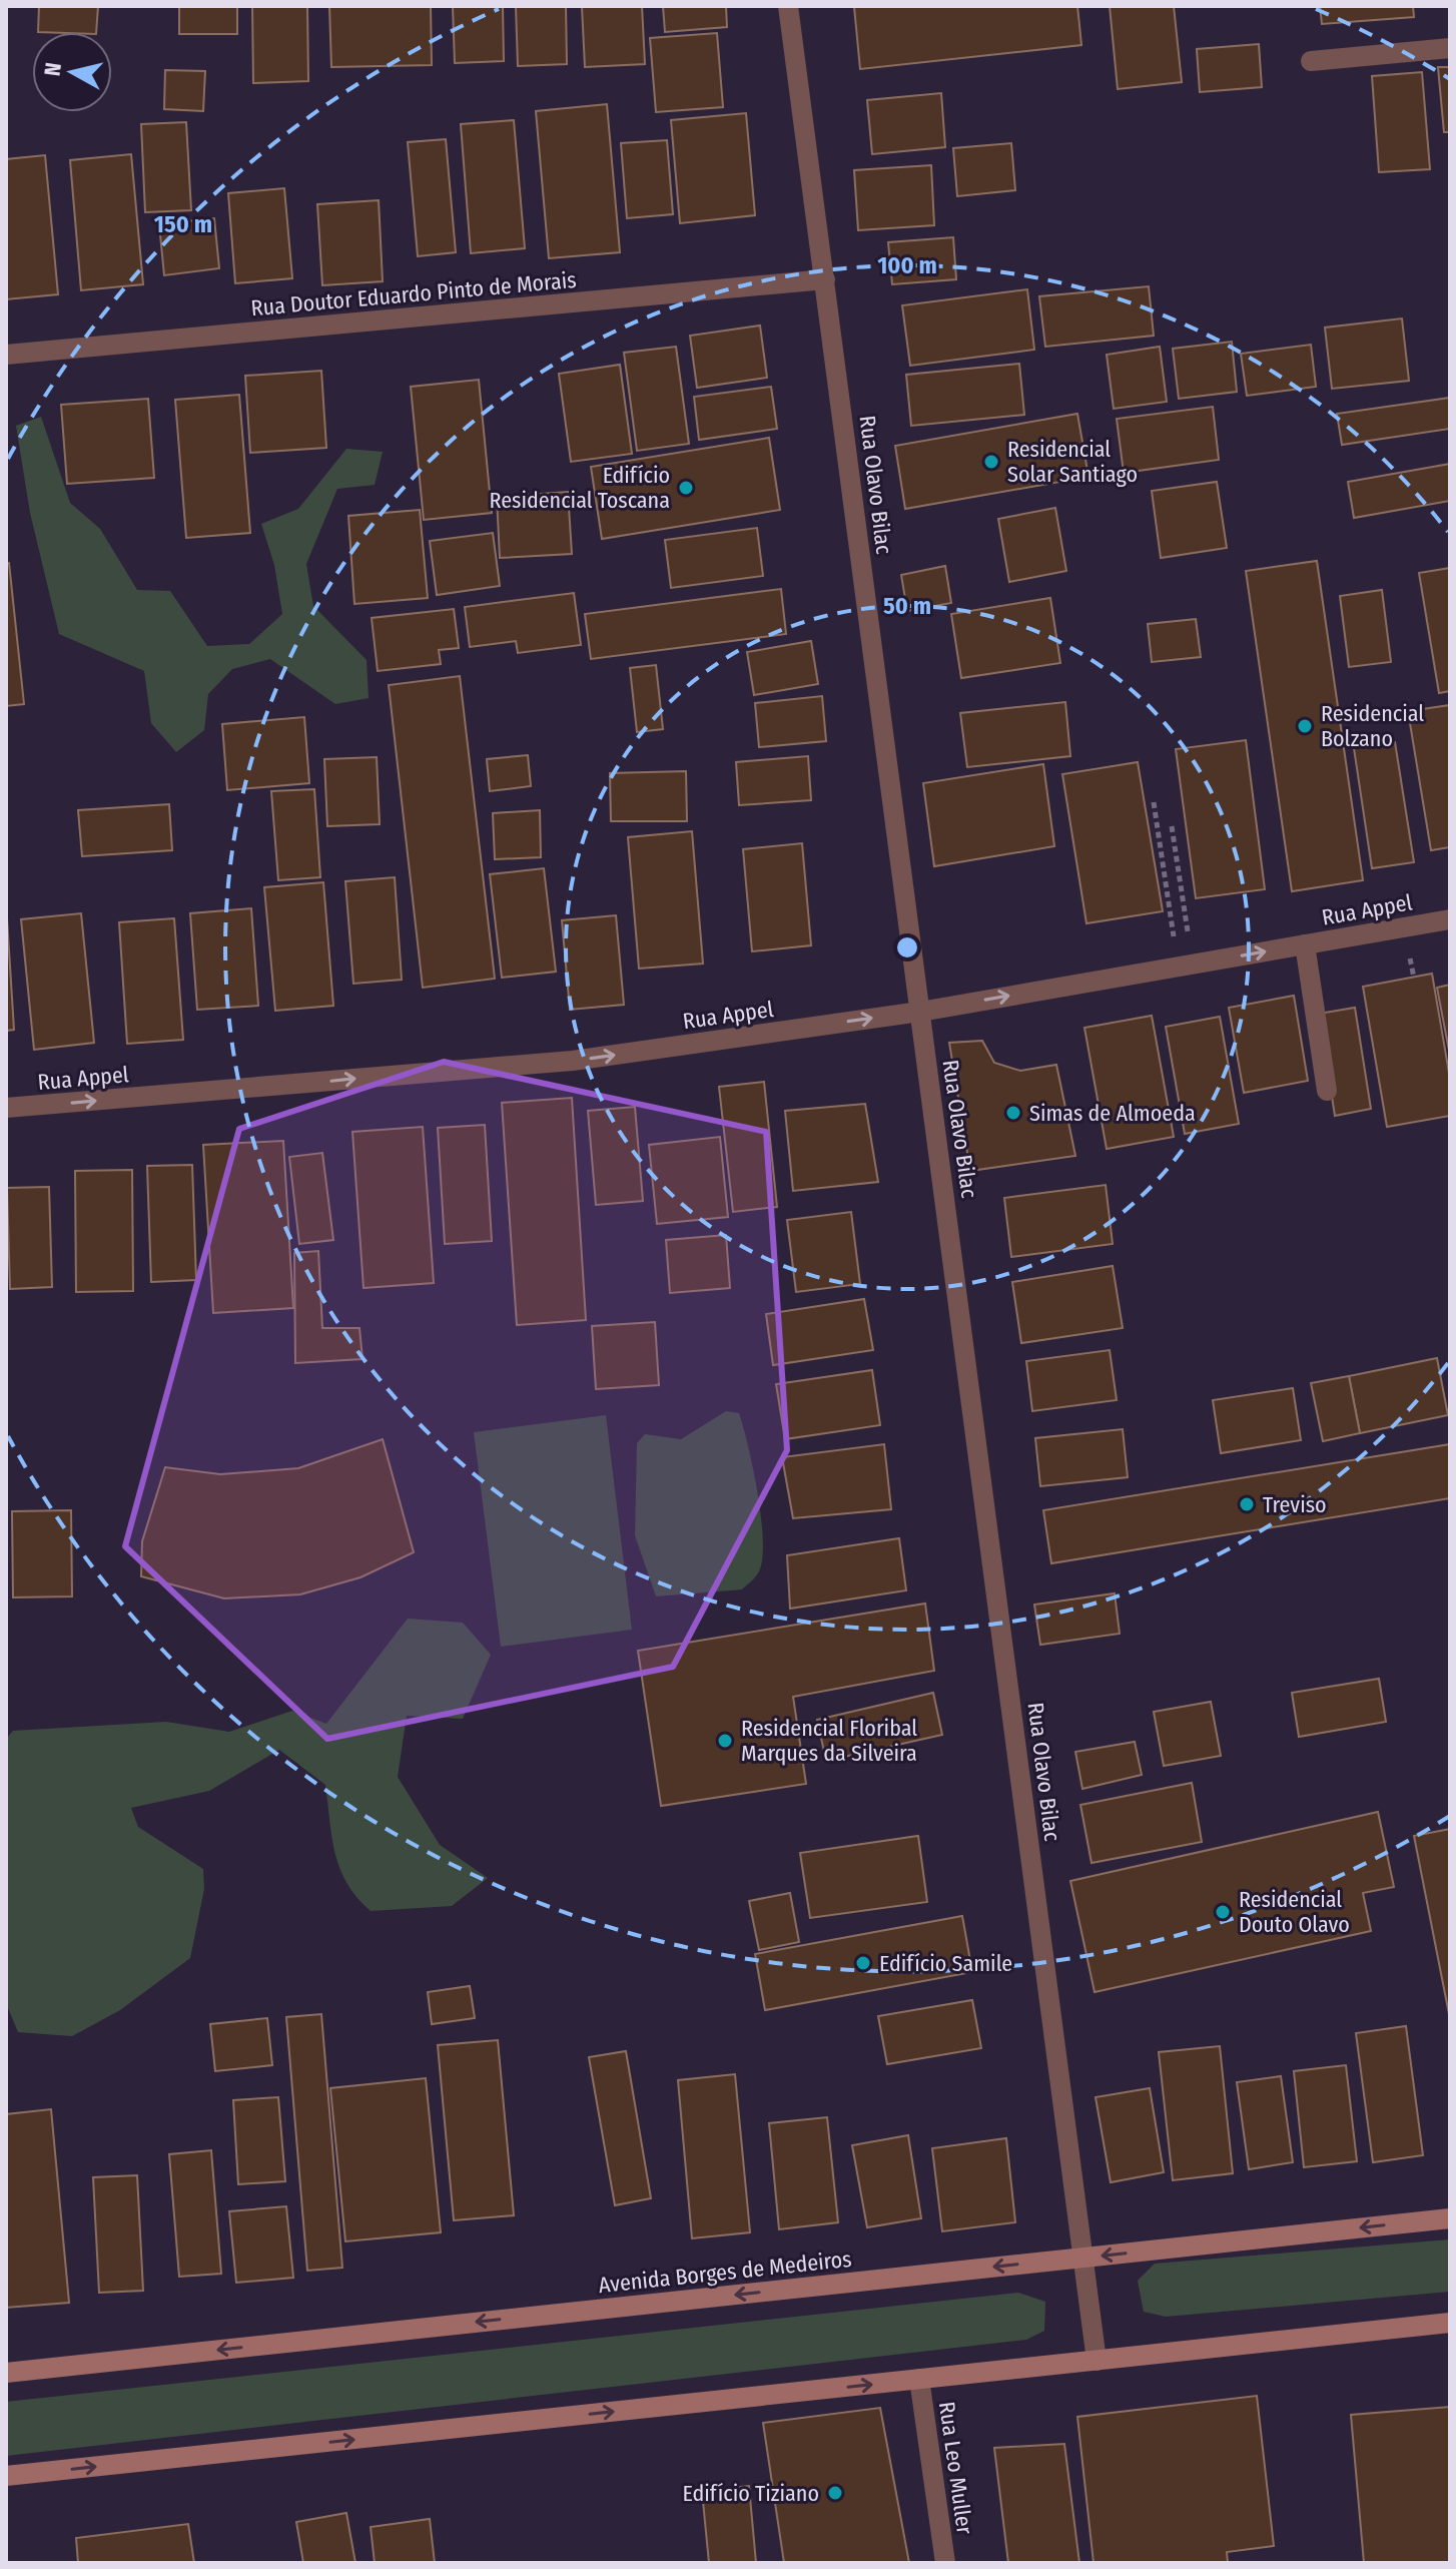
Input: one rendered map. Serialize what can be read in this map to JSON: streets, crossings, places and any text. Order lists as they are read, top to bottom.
{
  "streets": {
    "main road": ["Avenida Borges de Medeiros"],
    "street": [
      "Rua Doutor Eduardo Pinto de Morais",
      "Rua Olavo Bilac",
      "Rua Appel",
      "Rua Leo Muller"
    ]
  },
  "crossings": [
    ["Rua Doutor Eduardo Pinto de Morais", "Rua Olavo Bilac"],
    ["Rua Olavo Bilac", "Rua Appel"],
    ["Rua Olavo Bilac", "Avenida Borges de Medeiros"]
  ],
  "one_way": ["Rua Appel"],
  "places": [
    "Residencial Solar Santiago",
    "Edifício Residencial Toscana",
    "Residencial Bolzano",
    "Simas de Almoeda",
    "Treviso",
    "Residencial Floribal Marques da Silveira",
    "Residencial Douto Olavo",
    "Edifício Samile",
    "Edifício Tiziano"
  ],
  "north": "left",
  "rings": ["150 m", "100 m", "50 m"]
}
